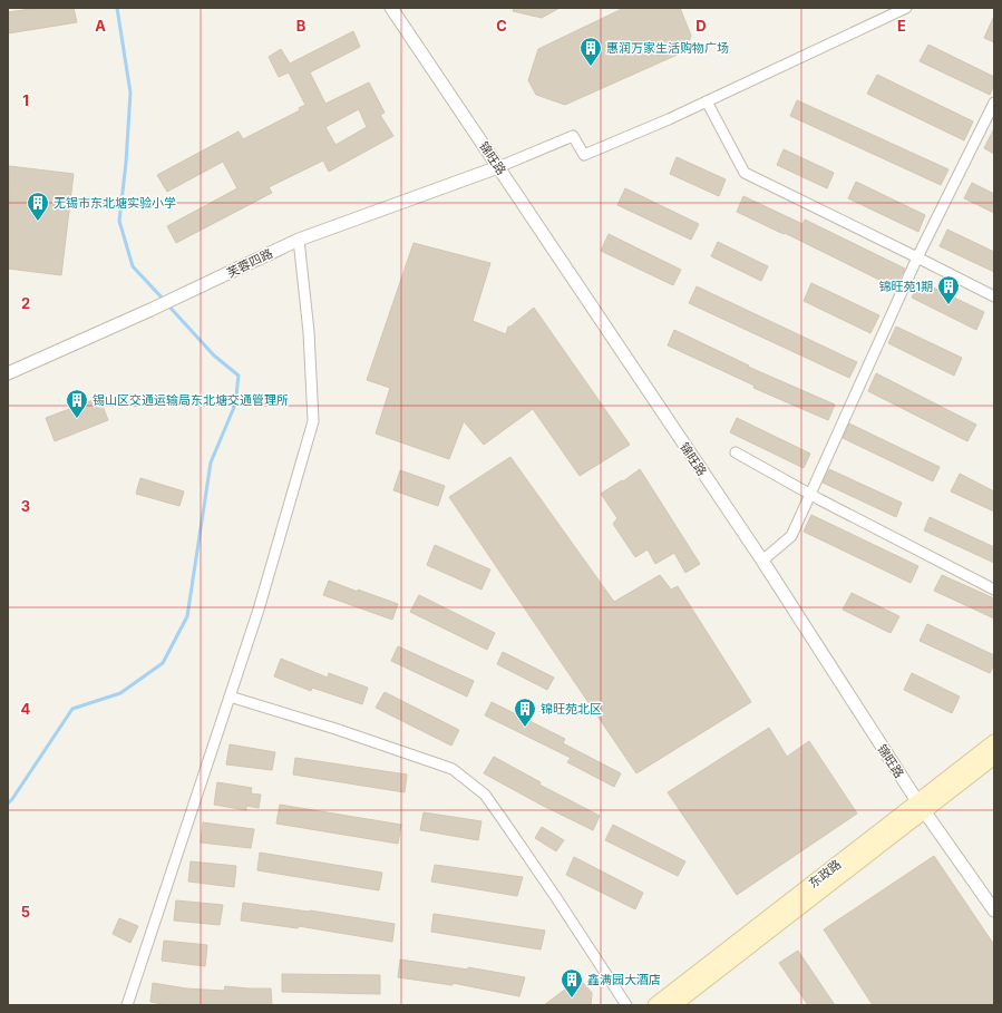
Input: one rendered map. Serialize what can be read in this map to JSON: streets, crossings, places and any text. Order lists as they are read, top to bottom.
{
  "streets": {
    "main road": ["东政路"],
    "street": ["锦旺路", "芙蓉四路"]
  },
  "crossings": [
    ["锦旺路", "芙蓉四路"],
    ["锦旺路", "东政路"]
  ],
  "places": {
    "building": [
      "惠润万家生活购物广场",
      "无锡市东北塘实验小学",
      "锦旺苑1期",
      "锡山区交通运输局东北塘交通管理所",
      "锦旺苑北区",
      "鑫满园大酒店"
    ]
  },
  "grid": {
    "columns": [
      "A",
      "B",
      "C",
      "D",
      "E"
    ],
    "rows": [
      "1",
      "2",
      "3",
      "4",
      "5"
    ]
  }
}
